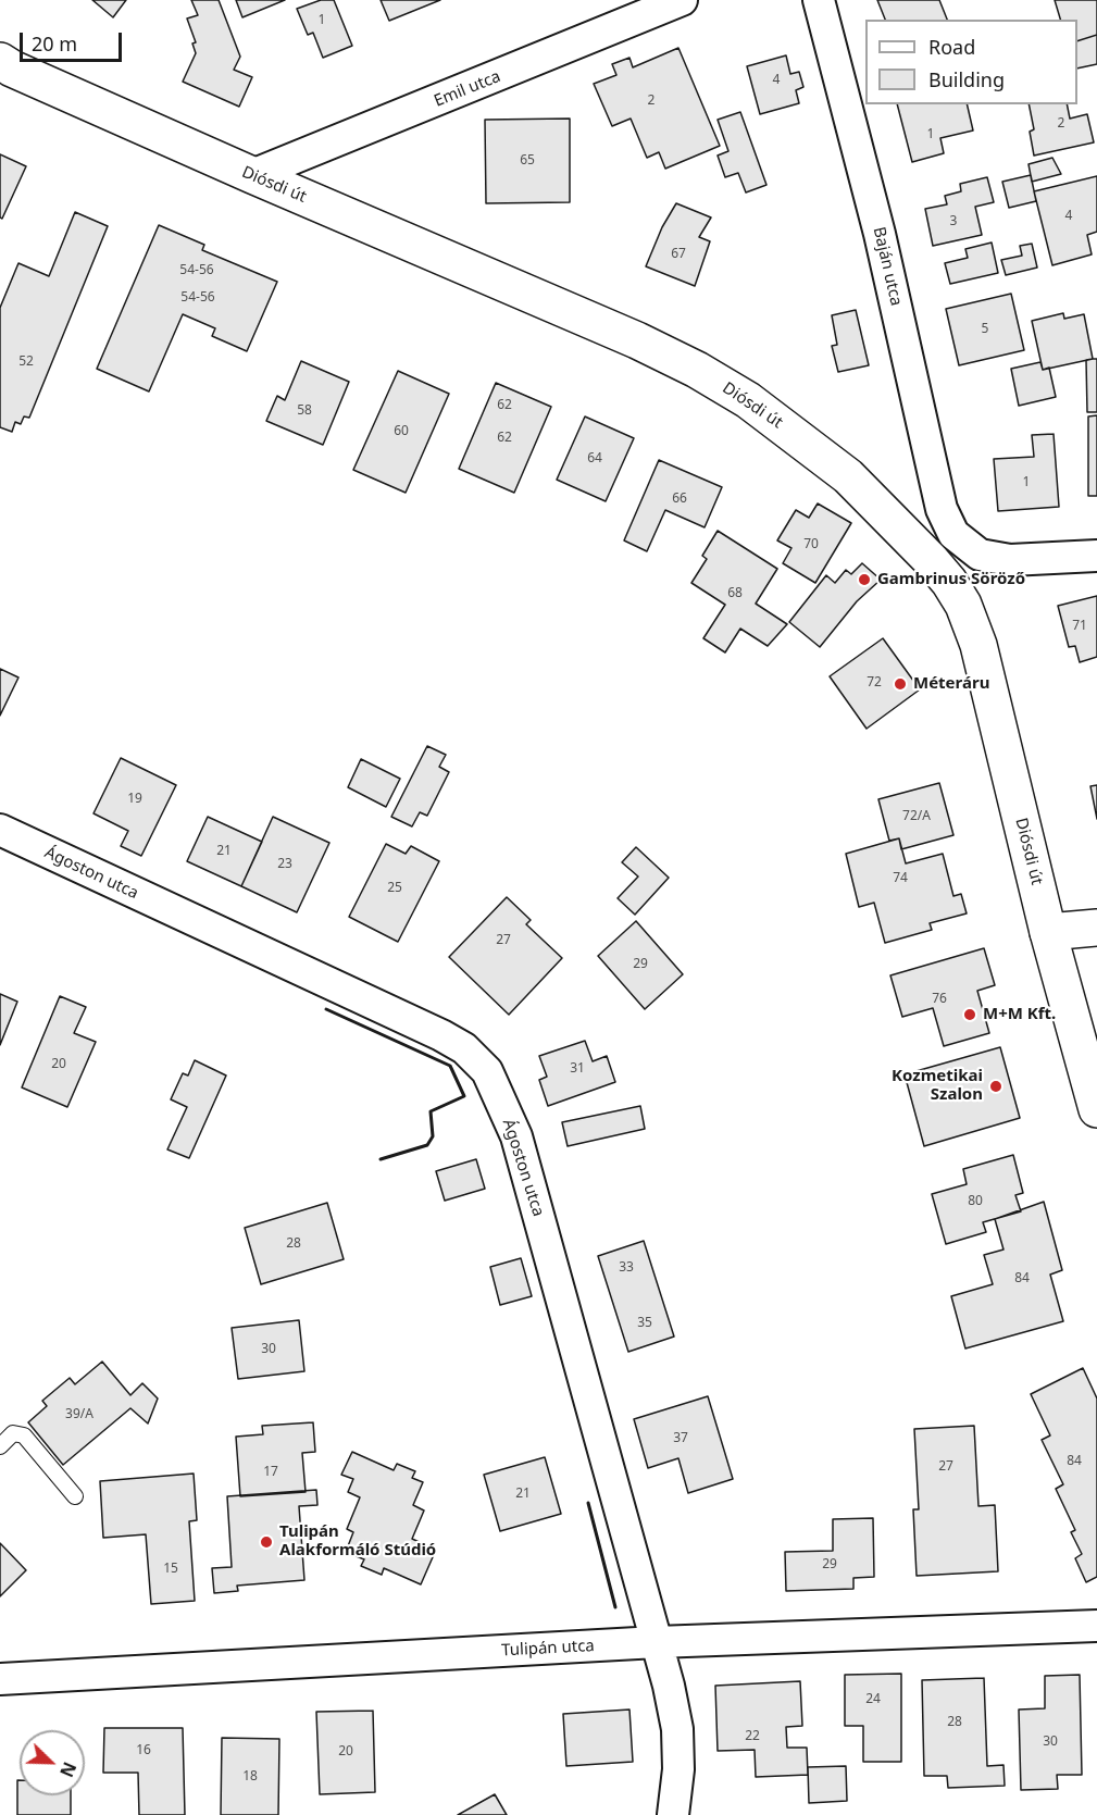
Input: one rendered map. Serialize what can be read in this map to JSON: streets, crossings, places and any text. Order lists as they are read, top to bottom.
{
  "streets": {
    "main road": ["Diósdi út"],
    "street": [
      "Emil utca",
      "Baján utca",
      "Ágoston utca",
      "Tulipán utca"
    ]
  },
  "crossings": [
    ["Emil utca", "Diósdi út"],
    ["Ágoston utca", "Tulipán utca"]
  ],
  "places": [
    "Gambrinus Söröző",
    "Méteráru",
    "M+M Kft.",
    "Kozmetikai Szalon",
    "Tulipán Alakformáló Stúdió"
  ],
  "house_numbers": [
    "1",
    "4",
    "2",
    "2",
    "1",
    "65",
    "4",
    "3",
    "67",
    "54-56",
    "54-56",
    "5",
    "52",
    "62",
    "58",
    "60",
    "62",
    "64",
    "1",
    "66",
    "70",
    "68",
    "71",
    "72",
    "19",
    "72/A",
    "21",
    "23",
    "74",
    "25",
    "27",
    "29",
    "76",
    "20",
    "31",
    "80",
    "28",
    "33",
    "84",
    "35",
    "30",
    "39/A",
    "37",
    "84",
    "27",
    "17",
    "21",
    "29",
    "15",
    "24",
    "28",
    "22",
    "30",
    "16",
    "20",
    "18"
  ],
  "legend": ["Road", "Building"],
  "scale_bar": "20 m",
  "north": "bottom right"
}
